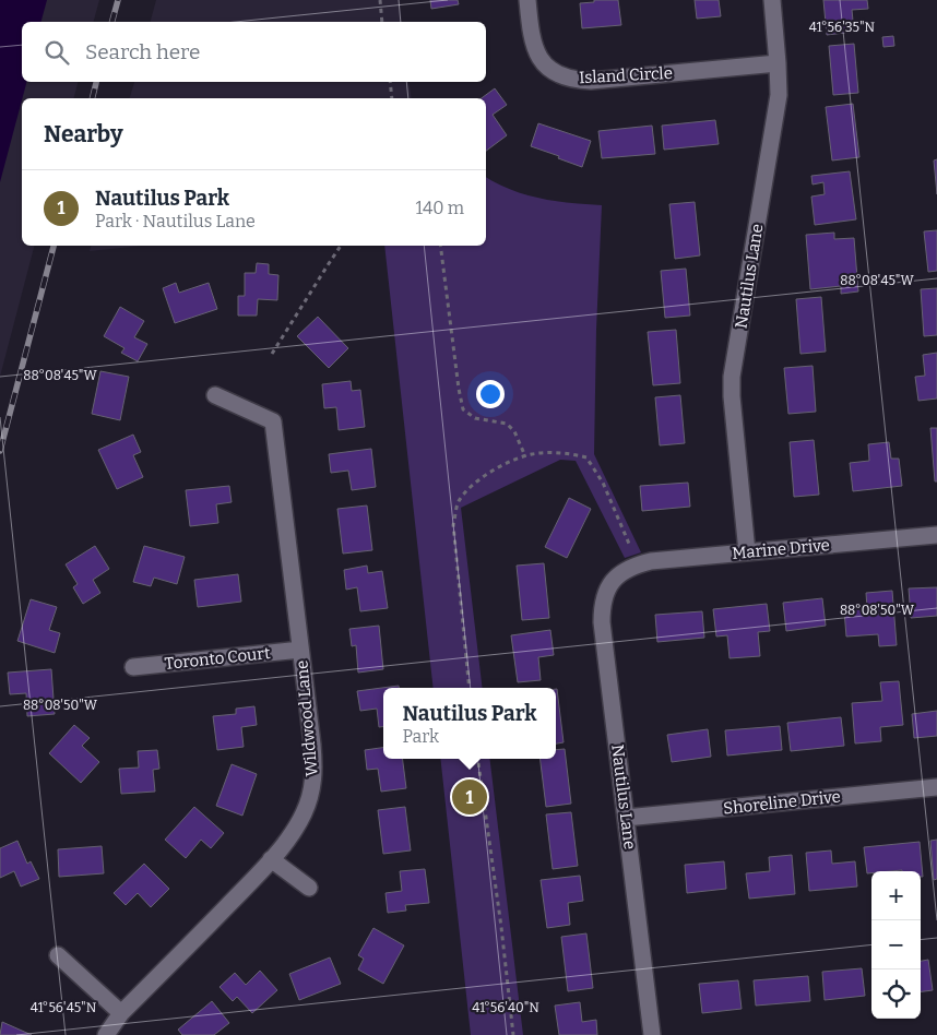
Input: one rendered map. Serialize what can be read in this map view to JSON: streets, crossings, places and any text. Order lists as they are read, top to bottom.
{
  "streets": {
    "street": [
      "Island Circle",
      "Nautilus Lane",
      "Marine Drive",
      "Toronto Court",
      "Wildwood Lane",
      "Shoreline Drive"
    ]
  },
  "crossings": [
    ["Island Circle", "Nautilus Lane"],
    ["Nautilus Lane", "Marine Drive"],
    ["Nautilus Lane", "Shoreline Drive"],
    ["Toronto Court", "Wildwood Lane"]
  ],
  "page": {
    "search": "Search here",
    "heading": "Nearby",
    "list": [
      {
        "mark": "1",
        "name": "Nautilus Park",
        "note": "Park · Nautilus Lane",
        "value": "140 m"
      }
    ],
    "popup": ["Nautilus Park", "Park"],
    "pins": "1",
    "map_buttons": ["+", "−"]
  },
  "coordinates": [
    "41°56'35\"N",
    "88°08'45\"W",
    "88°08'50\"W",
    "41°56'45\"N",
    "41°56'40\"N"
  ]
}
